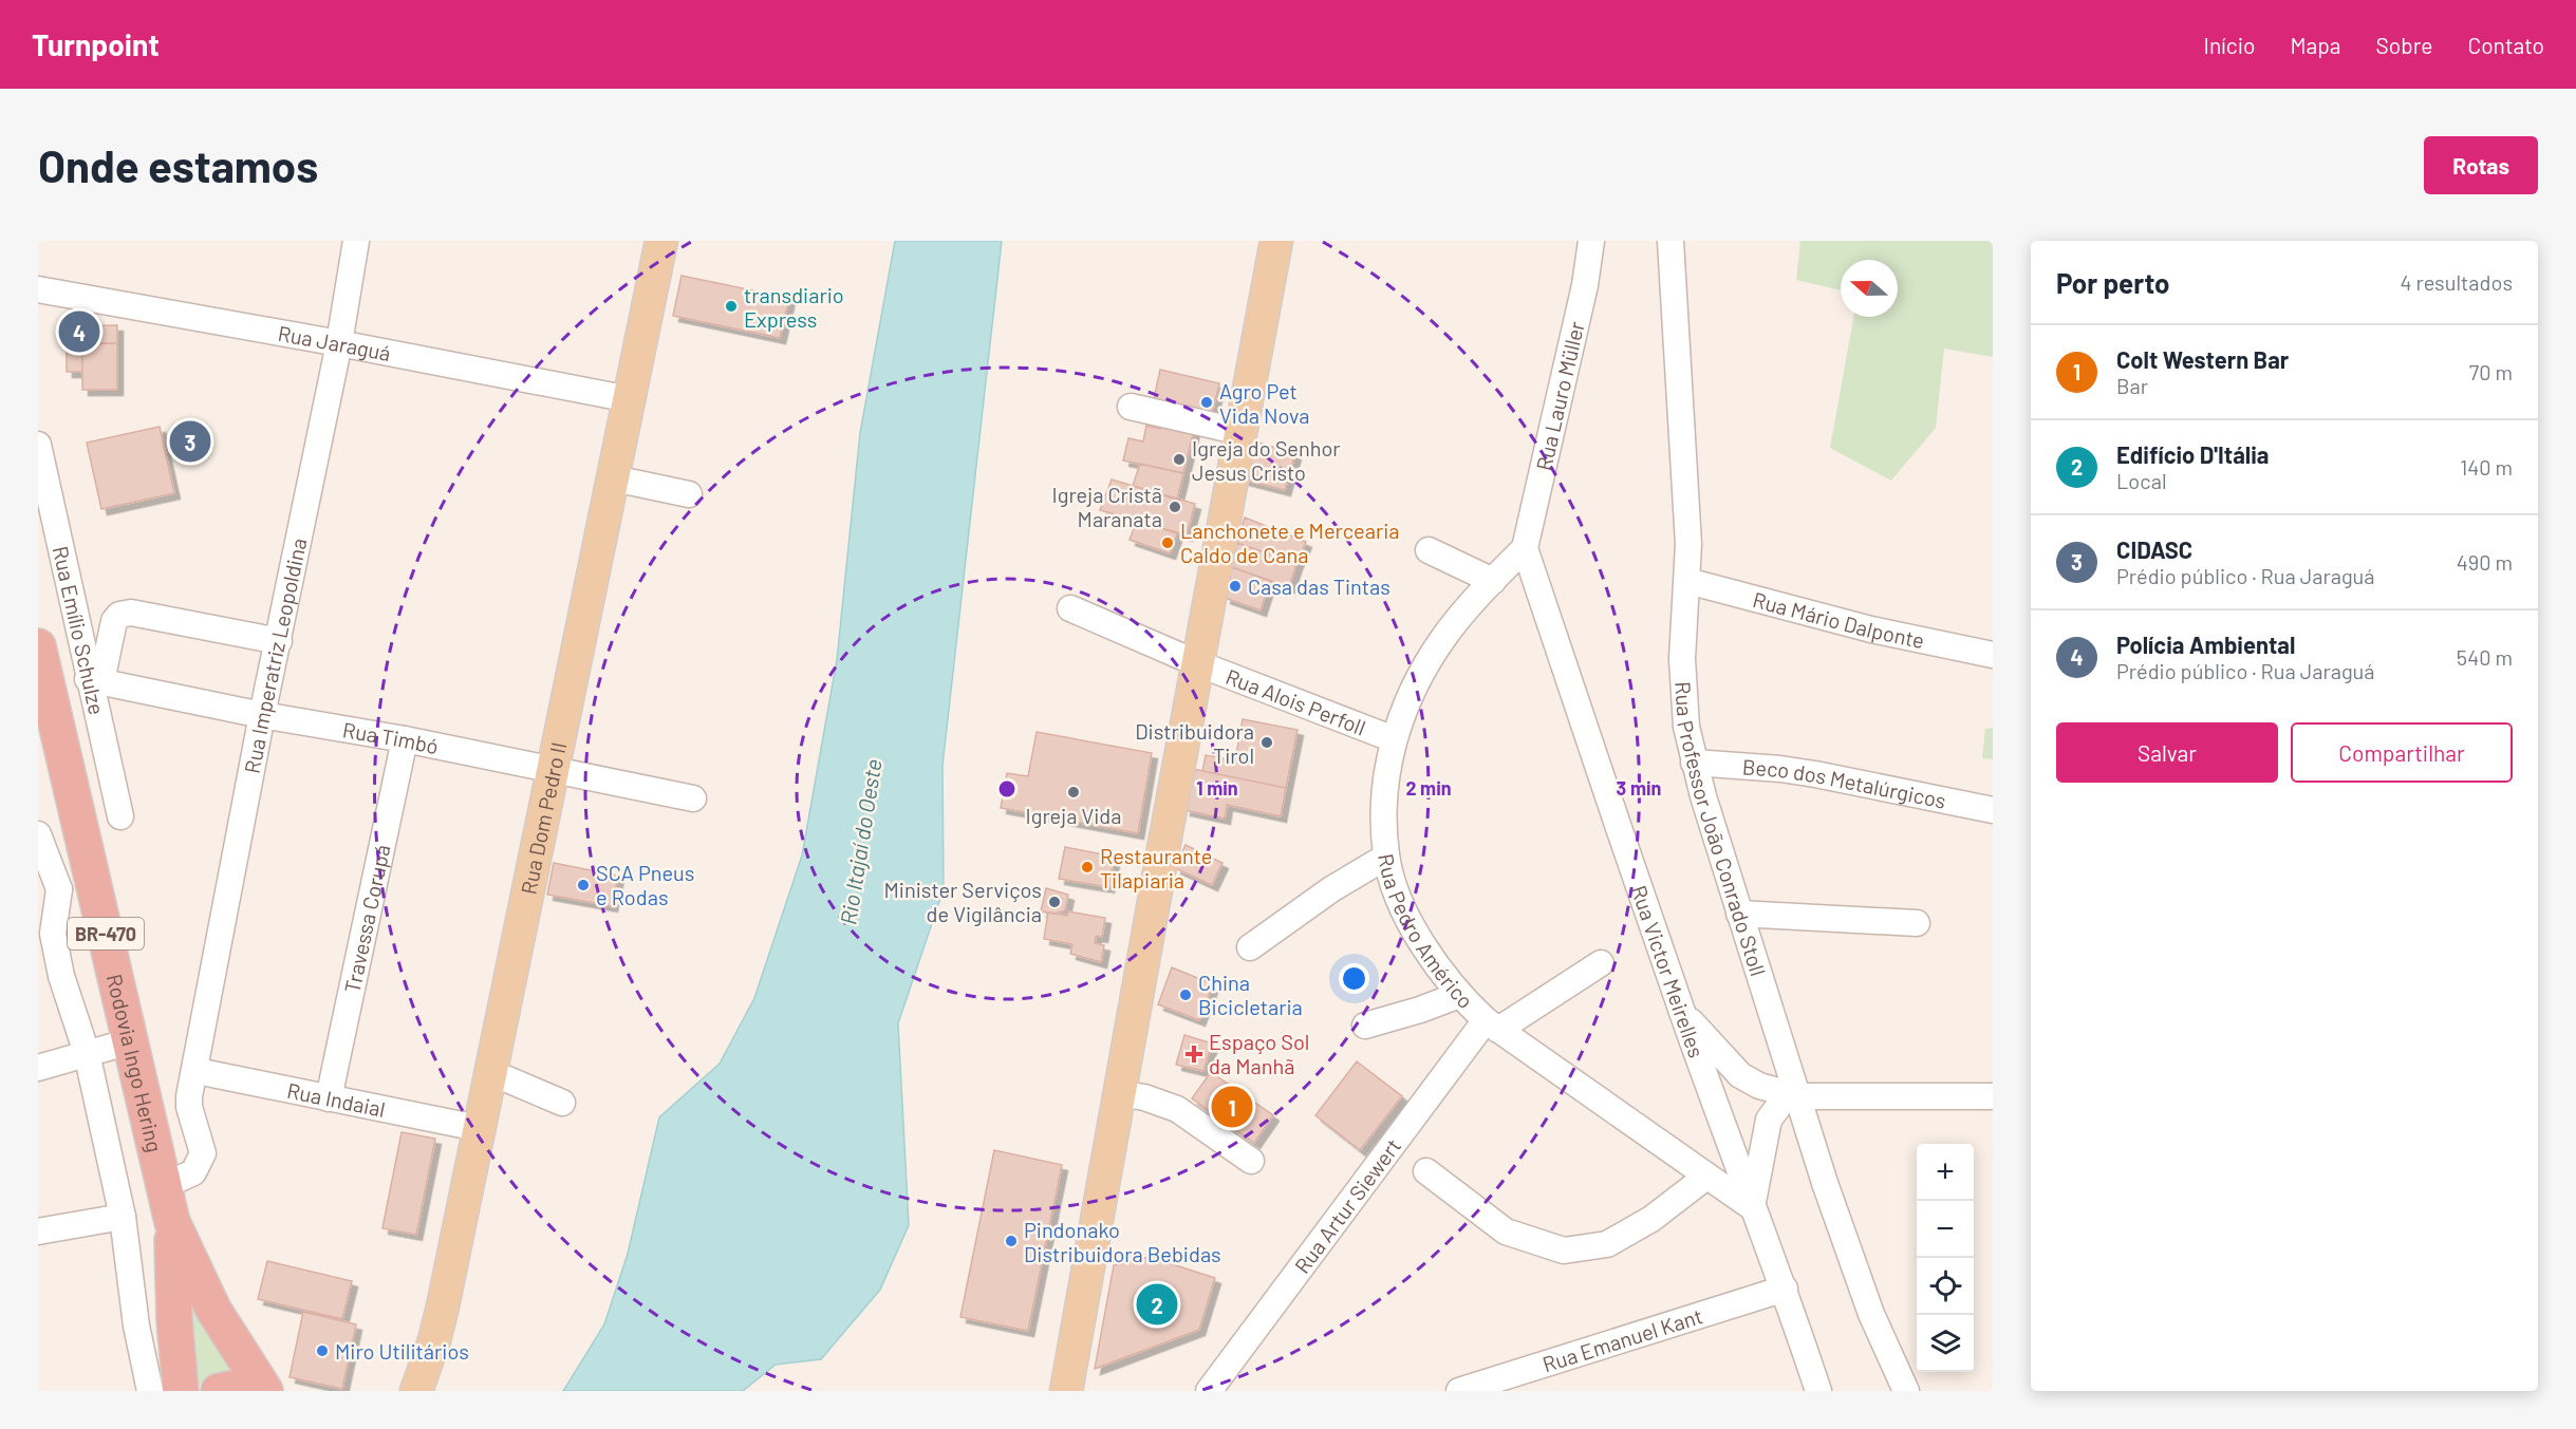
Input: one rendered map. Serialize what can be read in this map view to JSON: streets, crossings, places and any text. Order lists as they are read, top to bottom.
{
  "streets": {
    "highway": ["BR-470", "Rodovia Ingo Hering"],
    "main road": ["Rua Dom Pedro II"],
    "street": [
      "Rua Jaraguá",
      "Rua Lauro Müller",
      "Rua Mário Dalponte",
      "Rua Emílio Schulze",
      "Rua Imperatriz Leopoldina",
      "Rua Alois Perfoll",
      "Rua Timbó",
      "Beco dos Metalúrgicos",
      "Rua Professor João Conrado Stoll",
      "Travessa Corupá",
      "Rua Pedro Américo",
      "Rua Victor Meirelles",
      "Rua Indaial",
      "Rua Artur Siewert",
      "Rua Emanuel Kant"
    ]
  },
  "crossings": [
    ["Rua Jaraguá", "Rua Imperatriz Leopoldina"],
    ["Rua Jaraguá", "Rua Dom Pedro II"],
    ["Rua Lauro Müller", "Rua Pedro Américo"],
    ["Rua Lauro Müller", "Rua Victor Meirelles"],
    ["Rua Mário Dalponte", "Rua Professor João Conrado Stoll"],
    ["Rua Emílio Schulze", "Rua Timbó"],
    ["Rua Imperatriz Leopoldina", "Rua Timbó"],
    ["Rua Imperatriz Leopoldina", "Rodovia Ingo Hering"],
    ["Rua Imperatriz Leopoldina", "Rua Indaial"],
    ["Rua Alois Perfoll", "Rua Pedro Américo"],
    ["Rua Timbó", "Rua Dom Pedro II"],
    ["Rua Timbó", "Travessa Corupá"],
    ["Beco dos Metalúrgicos", "Rua Professor João Conrado Stoll"],
    ["Rua Dom Pedro II", "Rua Indaial"],
    ["Travessa Corupá", "Rua Indaial"],
    ["Rua Pedro Américo", "Rua Victor Meirelles"],
    ["Rua Pedro Américo", "Rua Artur Siewert"],
    ["Rua Victor Meirelles", "Rua Emanuel Kant"]
  ],
  "water": ["Rio Itajaí do Oeste"],
  "places": {
    "other": [
      "transdiario Express",
      "Agro Pet Vida Nova",
      "Igreja do Senhor Jesus Cristo",
      "Igreja Cristã Maranata",
      "Lanchonete e Mercearia Caldo de Cana",
      "Casa das Tintas",
      "Distribuidora Tirol",
      "Igreja Vida",
      "Restaurante Tilapiaria",
      "SCA Pneus e Rodas",
      "Minister Serviços de Vigilância",
      "China Bicicletaria",
      "Pindonako Distribuidora Bebidas",
      "Miro Utilitários"
    ],
    "health": ["Espaço Sol da Manhã"]
  },
  "north": "left",
  "page": {
    "header": "Turnpoint",
    "nav": [
      "Início",
      "Mapa",
      "Sobre",
      "Contato"
    ],
    "buttons": [
      "Rotas",
      ["Salvar", "Compartilhar"]
    ],
    "title": "Onde estamos",
    "heading": ["Por perto", "4 resultados"],
    "pins": [
      "4",
      "3",
      "1",
      "2"
    ],
    "list": [
      {
        "mark": "1",
        "name": "Colt Western Bar",
        "note": "Bar",
        "value": "70 m"
      },
      {
        "mark": "2",
        "name": "Edifício D'Itália",
        "note": "Local",
        "value": "140 m"
      },
      {
        "mark": "3",
        "name": "CIDASC",
        "note": "Prédio público · Rua Jaraguá",
        "value": "490 m"
      },
      {
        "mark": "4",
        "name": "Polícia Ambiental",
        "note": "Prédio público · Rua Jaraguá",
        "value": "540 m"
      }
    ],
    "map_buttons": ["+", "−"]
  },
  "rings": ["1 min", "2 min", "3 min"]
}
